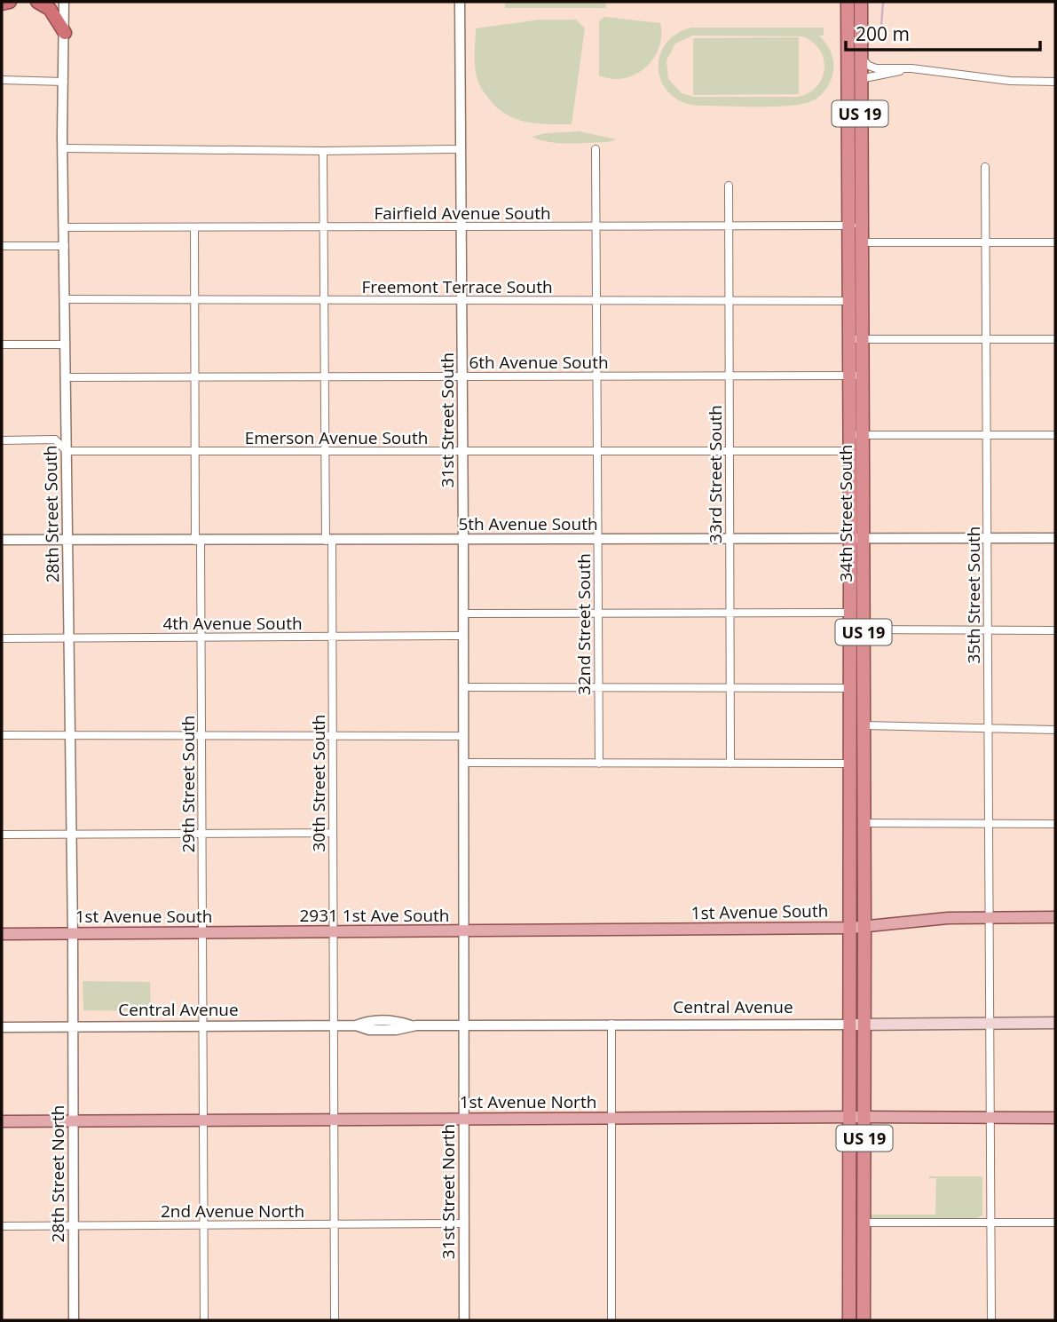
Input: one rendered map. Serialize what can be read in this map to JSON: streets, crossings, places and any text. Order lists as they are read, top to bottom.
{
  "streets": {
    "highway": ["US 19", "34th Street South"],
    "main road": [
      "1st Avenue South",
      "2931 1st Ave South",
      "Central Avenue",
      "1st Avenue North"
    ],
    "street": [
      "Fairfield Avenue South",
      "Freemont Terrace South",
      "6th Avenue South",
      "31st Street South",
      "Emerson Avenue South",
      "33rd Street South",
      "28th Street South",
      "5th Avenue South",
      "35th Street South",
      "4th Avenue South",
      "32nd Street South",
      "30th Street South",
      "29th Street South",
      "28th Street North",
      "31st Street North",
      "2nd Avenue North"
    ]
  },
  "crossings": [
    ["US 19", "34th Street South"],
    ["US 19", "Central Avenue"],
    ["US 19", "1st Avenue North"],
    ["Fairfield Avenue South", "31st Street South"],
    ["Fairfield Avenue South", "33rd Street South"],
    ["Fairfield Avenue South", "34th Street South"],
    ["Fairfield Avenue South", "28th Street South"],
    ["Fairfield Avenue South", "32nd Street South"],
    ["Fairfield Avenue South", "30th Street South"],
    ["Fairfield Avenue South", "29th Street South"],
    ["Freemont Terrace South", "31st Street South"],
    ["Freemont Terrace South", "33rd Street South"],
    ["Freemont Terrace South", "34th Street South"],
    ["Freemont Terrace South", "28th Street South"],
    ["Freemont Terrace South", "32nd Street South"],
    ["Freemont Terrace South", "30th Street South"],
    ["Freemont Terrace South", "29th Street South"],
    ["6th Avenue South", "31st Street South"],
    ["6th Avenue South", "33rd Street South"],
    ["6th Avenue South", "34th Street South"],
    ["6th Avenue South", "28th Street South"],
    ["6th Avenue South", "32nd Street South"],
    ["6th Avenue South", "30th Street South"],
    ["6th Avenue South", "29th Street South"],
    ["31st Street South", "Emerson Avenue South"],
    ["31st Street South", "5th Avenue South"],
    ["31st Street South", "4th Avenue South"],
    ["31st Street South", "1st Avenue South"],
    ["31st Street South", "2931 1st Ave South"],
    ["31st Street South", "Central Avenue"],
    ["31st Street South", "31st Street North"],
    ["Emerson Avenue South", "33rd Street South"],
    ["Emerson Avenue South", "34th Street South"],
    ["Emerson Avenue South", "28th Street South"],
    ["Emerson Avenue South", "32nd Street South"],
    ["Emerson Avenue South", "30th Street South"],
    ["Emerson Avenue South", "29th Street South"],
    ["33rd Street South", "5th Avenue South"],
    ["34th Street South", "5th Avenue South"],
    ["34th Street South", "1st Avenue South"],
    ["34th Street South", "Central Avenue"],
    ["28th Street South", "5th Avenue South"],
    ["28th Street South", "4th Avenue South"],
    ["28th Street South", "1st Avenue South"],
    ["28th Street South", "Central Avenue"],
    ["28th Street South", "28th Street North"],
    ["5th Avenue South", "35th Street South"],
    ["5th Avenue South", "32nd Street South"],
    ["5th Avenue South", "30th Street South"],
    ["5th Avenue South", "29th Street South"],
    ["35th Street South", "1st Avenue South"],
    ["35th Street South", "Central Avenue"],
    ["35th Street South", "1st Avenue North"],
    ["4th Avenue South", "30th Street South"],
    ["4th Avenue South", "29th Street South"],
    ["30th Street South", "2931 1st Ave South"],
    ["30th Street South", "Central Avenue"],
    ["30th Street South", "1st Avenue North"],
    ["30th Street South", "2nd Avenue North"],
    ["29th Street South", "1st Avenue South"],
    ["29th Street South", "Central Avenue"],
    ["29th Street South", "1st Avenue North"],
    ["29th Street South", "2nd Avenue North"],
    ["1st Avenue South", "2931 1st Ave South"],
    ["Central Avenue", "28th Street North"],
    ["Central Avenue", "31st Street North"],
    ["1st Avenue North", "28th Street North"],
    ["1st Avenue North", "31st Street North"],
    ["28th Street North", "2nd Avenue North"],
    ["31st Street North", "2nd Avenue North"]
  ],
  "scale_bar": "200 m"
}
